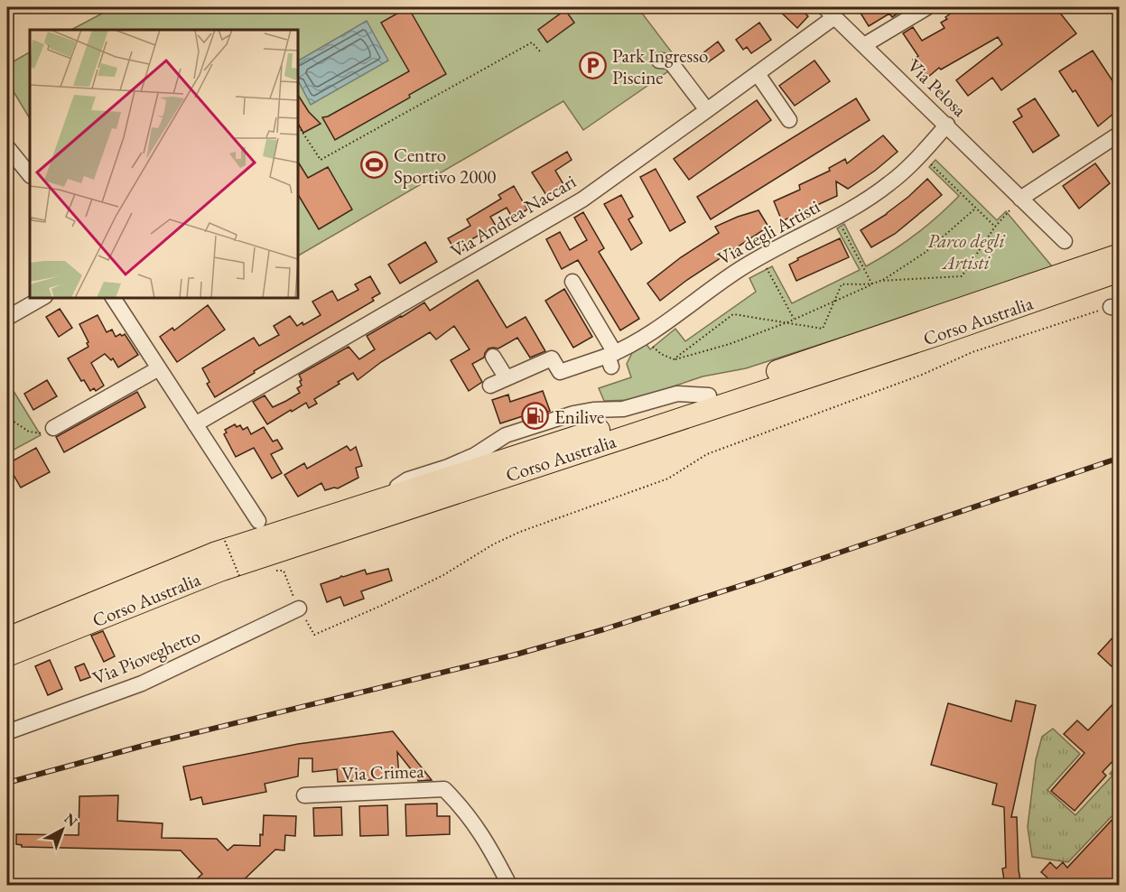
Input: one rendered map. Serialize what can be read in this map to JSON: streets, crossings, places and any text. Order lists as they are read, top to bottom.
{
  "streets": {
    "highway": ["Corso Australia"],
    "street": [
      "Via Pelosa",
      "Via Andrea Naccari",
      "Via degli Artisti",
      "Via Pioveghetto",
      "Via Crimea"
    ]
  },
  "crossings": [
    ["Via Pelosa", "Via Andrea Naccari"],
    ["Via Pelosa", "Via degli Artisti"],
    ["Corso Australia", "Via Pioveghetto"]
  ],
  "parks": ["Parco degli Artisti"],
  "places": {
    "parking": ["Park Ingresso Piscine"],
    "sports": ["Centro Sportivo 2000"],
    "fuel station": ["Enilive"]
  },
  "north": "top right"
}
